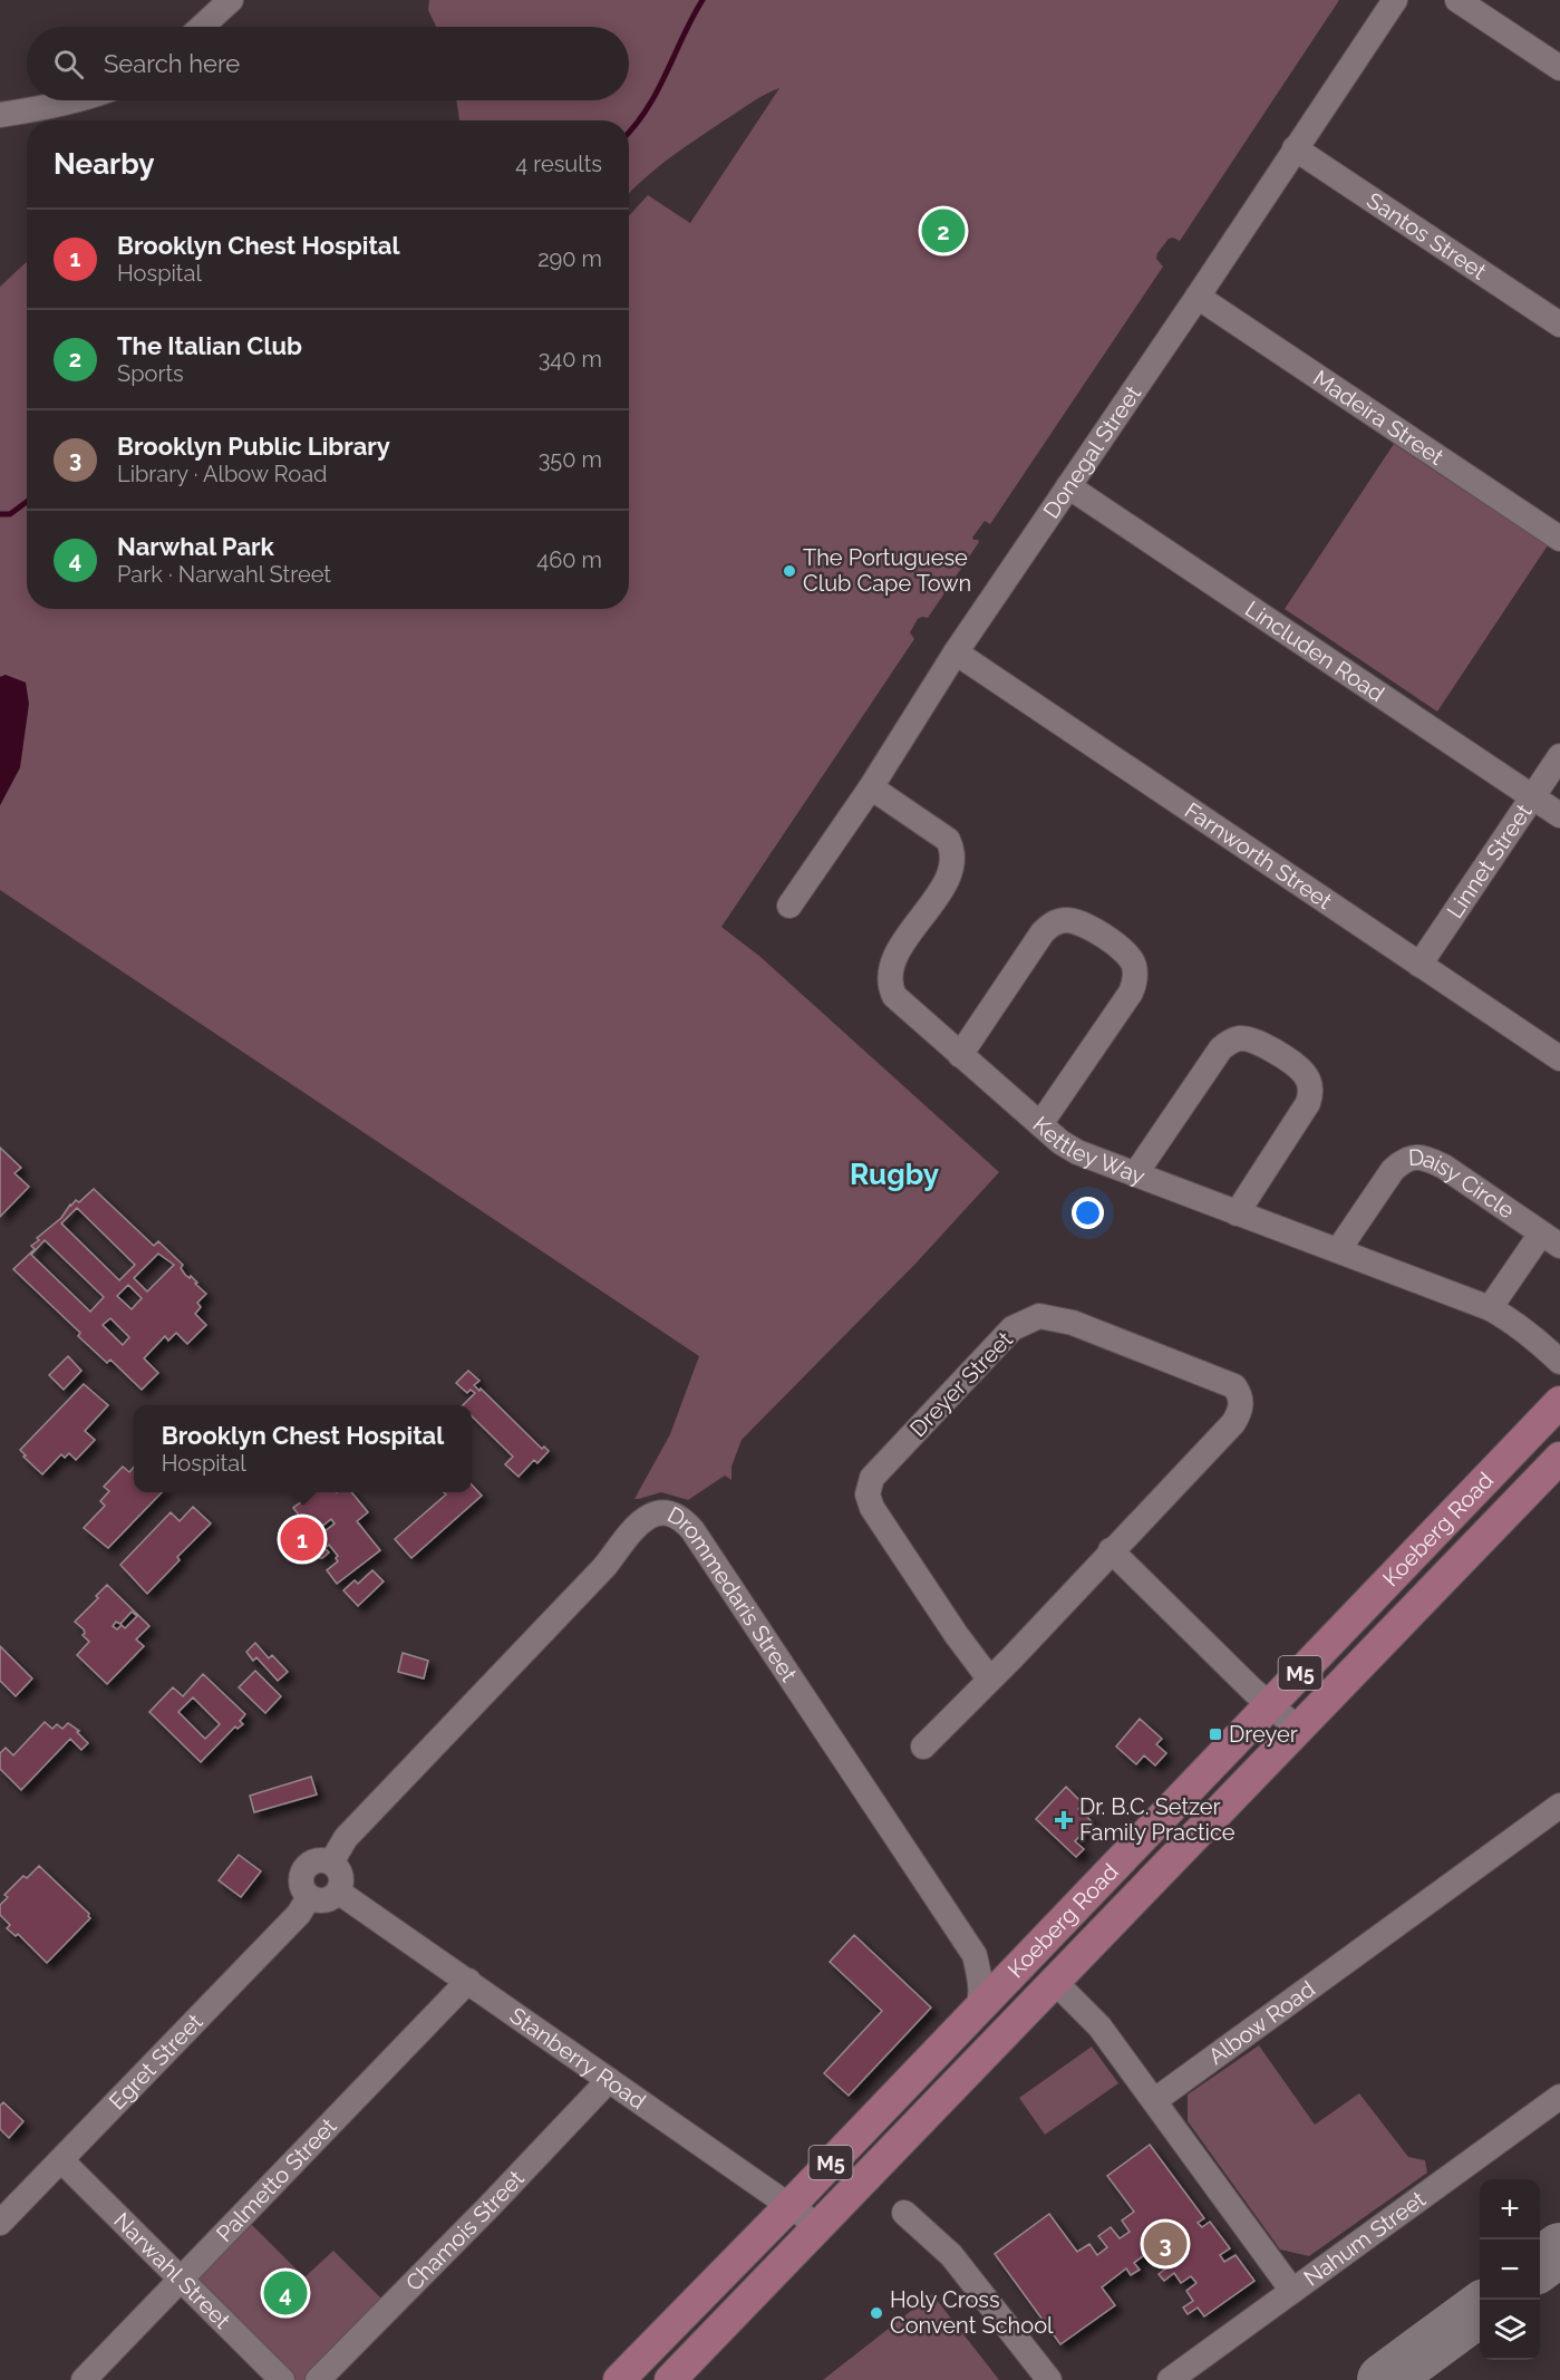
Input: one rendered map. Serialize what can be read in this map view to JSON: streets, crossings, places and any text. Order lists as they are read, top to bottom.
{
  "streets": {
    "main road": ["Koeberg Road", "M5"],
    "street": [
      "Santos Street",
      "Madeira Street",
      "Donegal Street",
      "Lincluden Road",
      "Farnworth Street",
      "Linnet Street",
      "Kettley Way",
      "Daisy Circle",
      "Dreyer Street",
      "Drommedaris Street",
      "Albow Road",
      "Stanberry Road",
      "Egret Street",
      "Palmetto Street",
      "Chamois Street",
      "Nahum Street",
      "Narwahl Street"
    ]
  },
  "crossings": [
    ["Santos Street", "Donegal Street"],
    ["Madeira Street", "Donegal Street"],
    ["Donegal Street", "Lincluden Road"],
    ["Donegal Street", "Farnworth Street"],
    ["Donegal Street", "Kettley Way"],
    ["Lincluden Road", "Linnet Street"],
    ["Farnworth Street", "Linnet Street"],
    ["Kettley Way", "Daisy Circle"],
    ["Koeberg Road", "Drommedaris Street"],
    ["Koeberg Road", "Stanberry Road"],
    ["Drommedaris Street", "Stanberry Road"],
    ["Drommedaris Street", "Egret Street"],
    ["Stanberry Road", "Egret Street"],
    ["Stanberry Road", "Palmetto Street"],
    ["Stanberry Road", "Chamois Street"],
    ["Egret Street", "Narwahl Street"],
    ["Palmetto Street", "Narwahl Street"]
  ],
  "districts": ["Rugby"],
  "places": {
    "other": ["The Portuguese Club Cape Town", "Holy Cross Convent School"],
    "transit": ["Dreyer"],
    "health": ["Dr. B.C. Setzer Family Practice"]
  },
  "page": {
    "search": "Search here",
    "heading": ["Nearby", "4 results"],
    "pins": [
      "2",
      "1",
      "3",
      "4"
    ],
    "list": [
      {
        "mark": "1",
        "name": "Brooklyn Chest Hospital",
        "note": "Hospital",
        "value": "290 m"
      },
      {
        "mark": "2",
        "name": "The Italian Club",
        "note": "Sports",
        "value": "340 m"
      },
      {
        "mark": "3",
        "name": "Brooklyn Public Library",
        "note": "Library · Albow Road",
        "value": "350 m"
      },
      {
        "mark": "4",
        "name": "Narwhal Park",
        "note": "Park · Narwahl Street",
        "value": "460 m"
      }
    ],
    "popup": ["Brooklyn Chest Hospital", "Hospital"],
    "map_buttons": ["+", "−"]
  }
}
